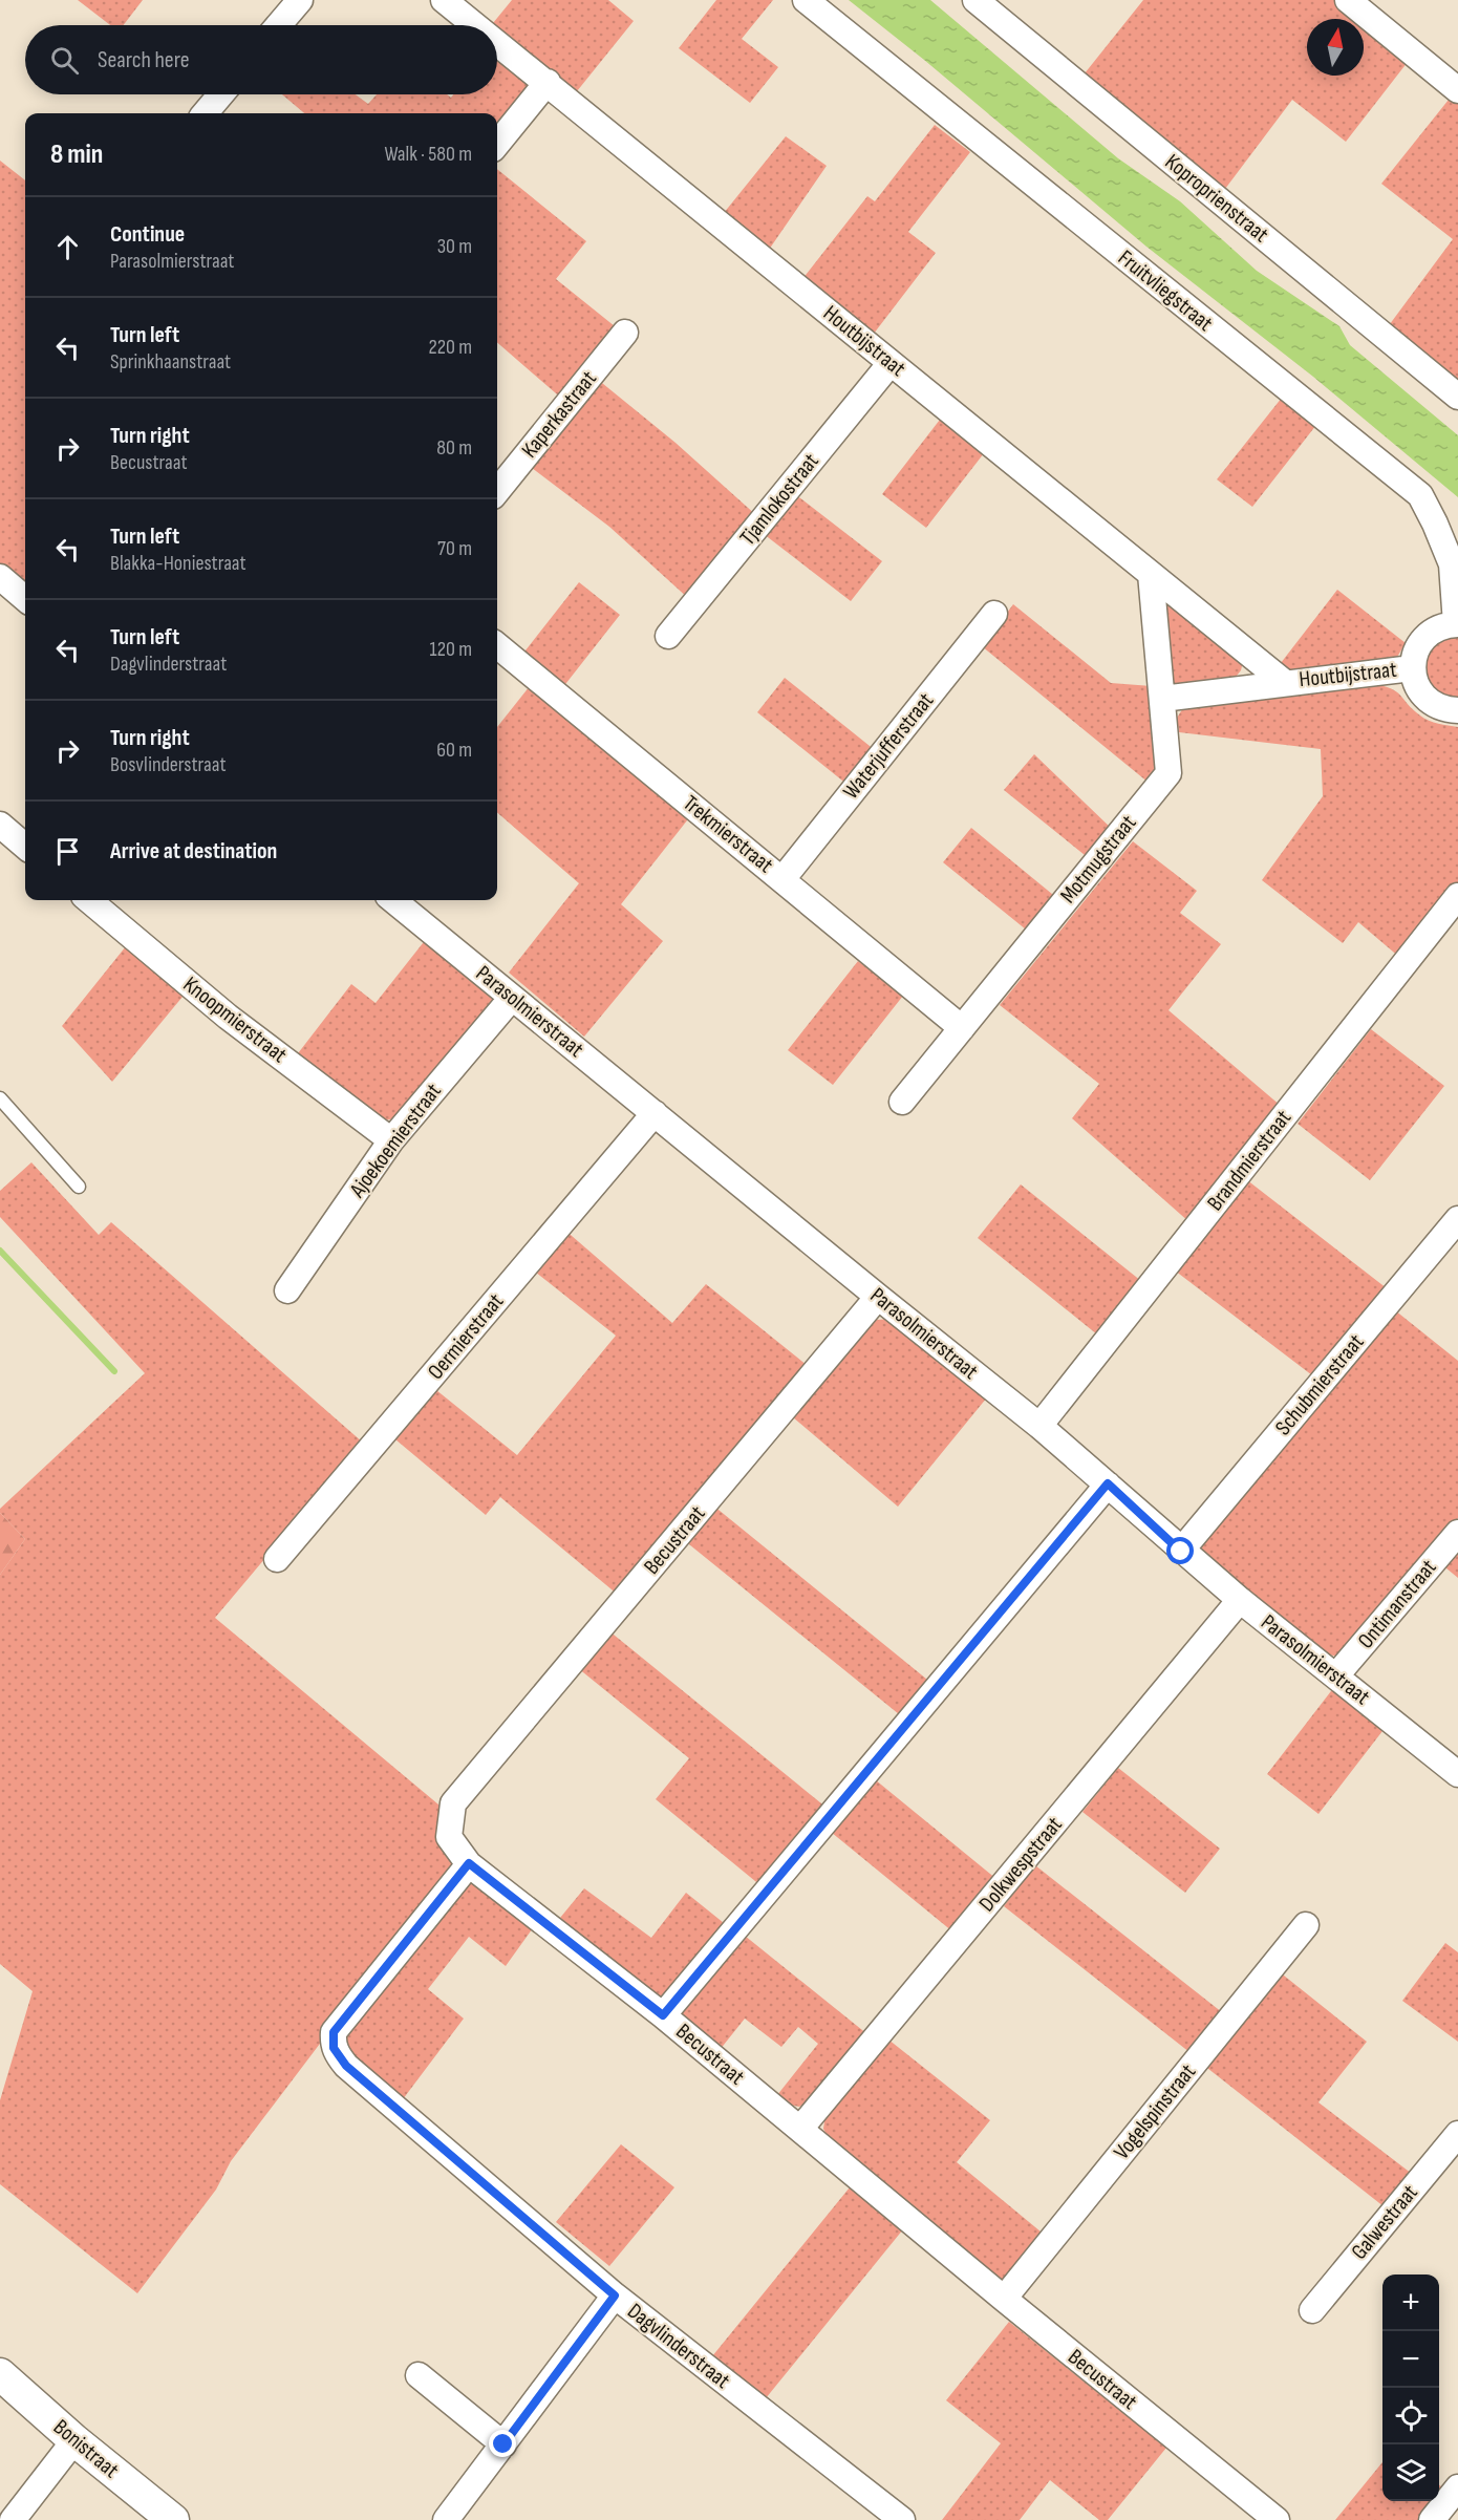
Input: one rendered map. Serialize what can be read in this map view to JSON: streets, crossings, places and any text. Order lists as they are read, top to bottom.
{
  "streets": {
    "street": [
      "Koproprienstraat",
      "Fruitvliegstraat",
      "Houtbijstraat",
      "Kaperkastraat",
      "Tjamlokostraat",
      "Waterjufferstraat",
      "Trekmierstraat",
      "Motmugstraat",
      "Parasolmierstraat",
      "Knoopmierstraat",
      "Ajoekoemierstraat",
      "Brandmierstraat",
      "Oermierstraat",
      "Schubmierstraat",
      "Becustraat",
      "Ontimanstraat",
      "Dolkwespstraat",
      "Vogelspinstraat",
      "Galwestraat",
      "Dagvlinderstraat",
      "Bonistraat"
    ]
  },
  "crossings": [
    ["Houtbijstraat", "Tjamlokostraat"],
    ["Houtbijstraat", "Motmugstraat"],
    ["Waterjufferstraat", "Trekmierstraat"],
    ["Trekmierstraat", "Motmugstraat"],
    ["Parasolmierstraat", "Ajoekoemierstraat"],
    ["Parasolmierstraat", "Brandmierstraat"],
    ["Parasolmierstraat", "Oermierstraat"],
    ["Parasolmierstraat", "Schubmierstraat"],
    ["Parasolmierstraat", "Becustraat"],
    ["Parasolmierstraat", "Ontimanstraat"],
    ["Parasolmierstraat", "Dolkwespstraat"],
    ["Knoopmierstraat", "Ajoekoemierstraat"],
    ["Becustraat", "Dolkwespstraat"],
    ["Becustraat", "Vogelspinstraat"],
    ["Becustraat", "Dagvlinderstraat"]
  ],
  "north": "top",
  "page": {
    "search": "Search here",
    "heading": ["8 min", "Walk · 580 m"],
    "list": [
      ["Continue", "Parasolmierstraat", "30 m"],
      ["Turn left", "Sprinkhaanstraat", "220 m"],
      ["Turn right", "Becustraat", "80 m"],
      ["Turn left", "Blakka-Honiestraat", "70 m"],
      ["Turn left", "Dagvlinderstraat", "120 m"],
      ["Turn right", "Bosvlinderstraat", "60 m"],
      "Arrive at destination"
    ],
    "map_buttons": ["+", "−"]
  }
}
